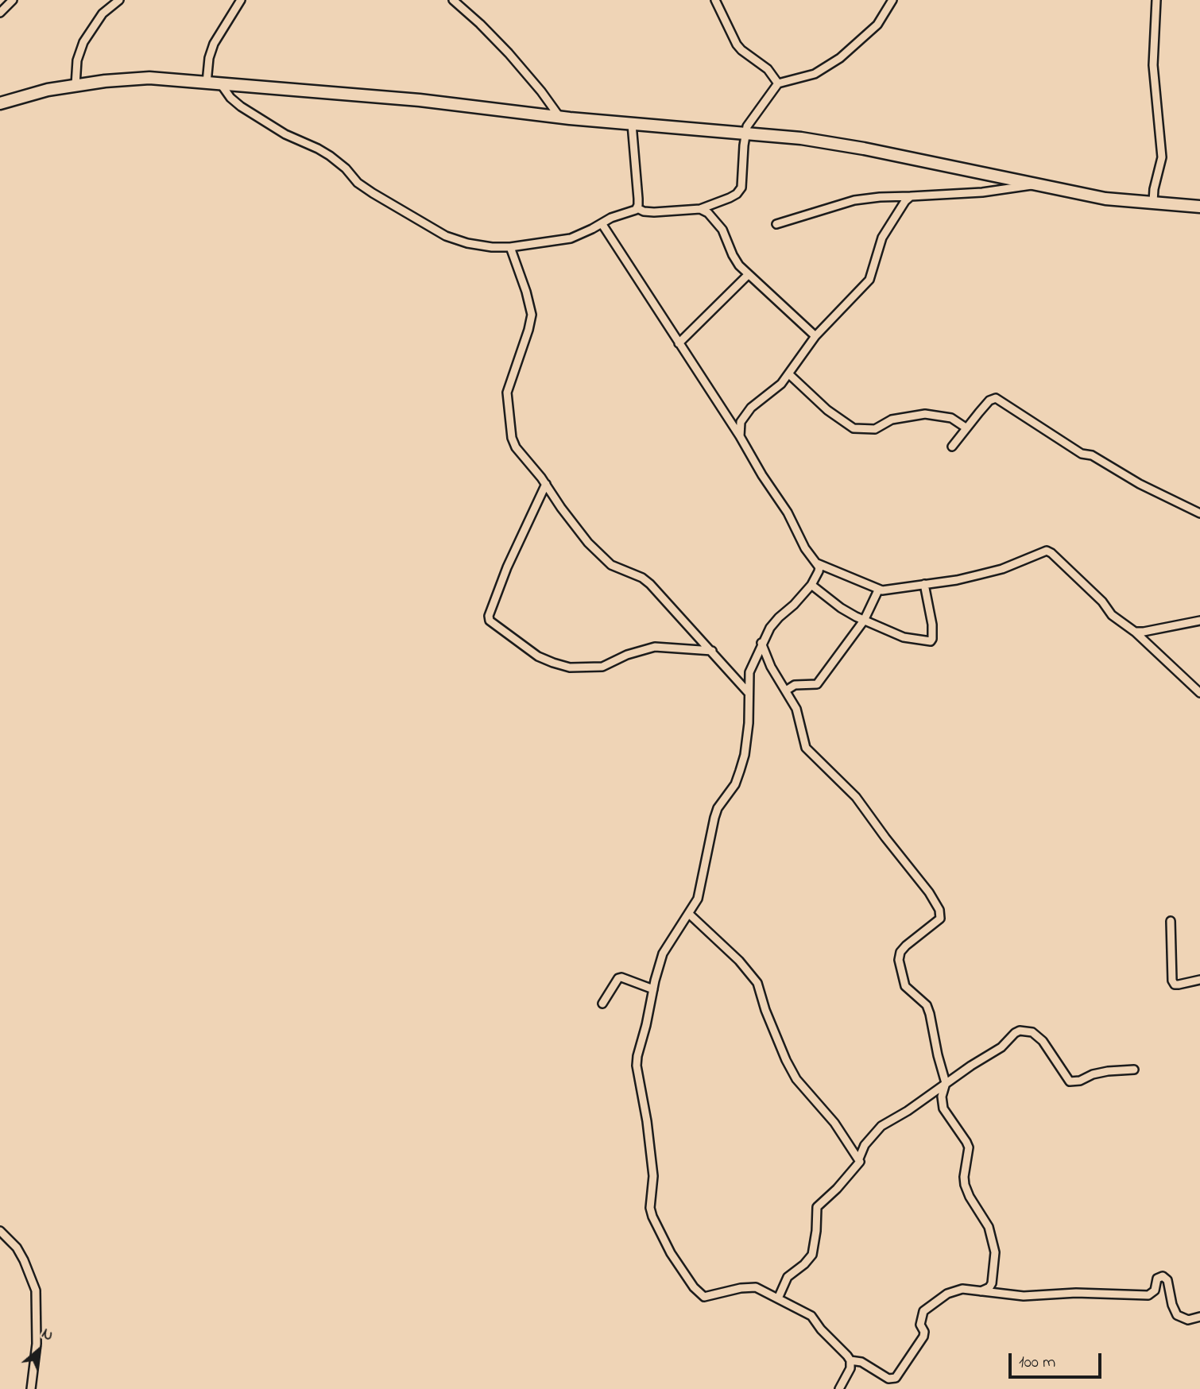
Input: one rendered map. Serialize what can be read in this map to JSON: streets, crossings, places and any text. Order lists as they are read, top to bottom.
{
  "scale_bar": "100 m",
  "north": "top right"
}
